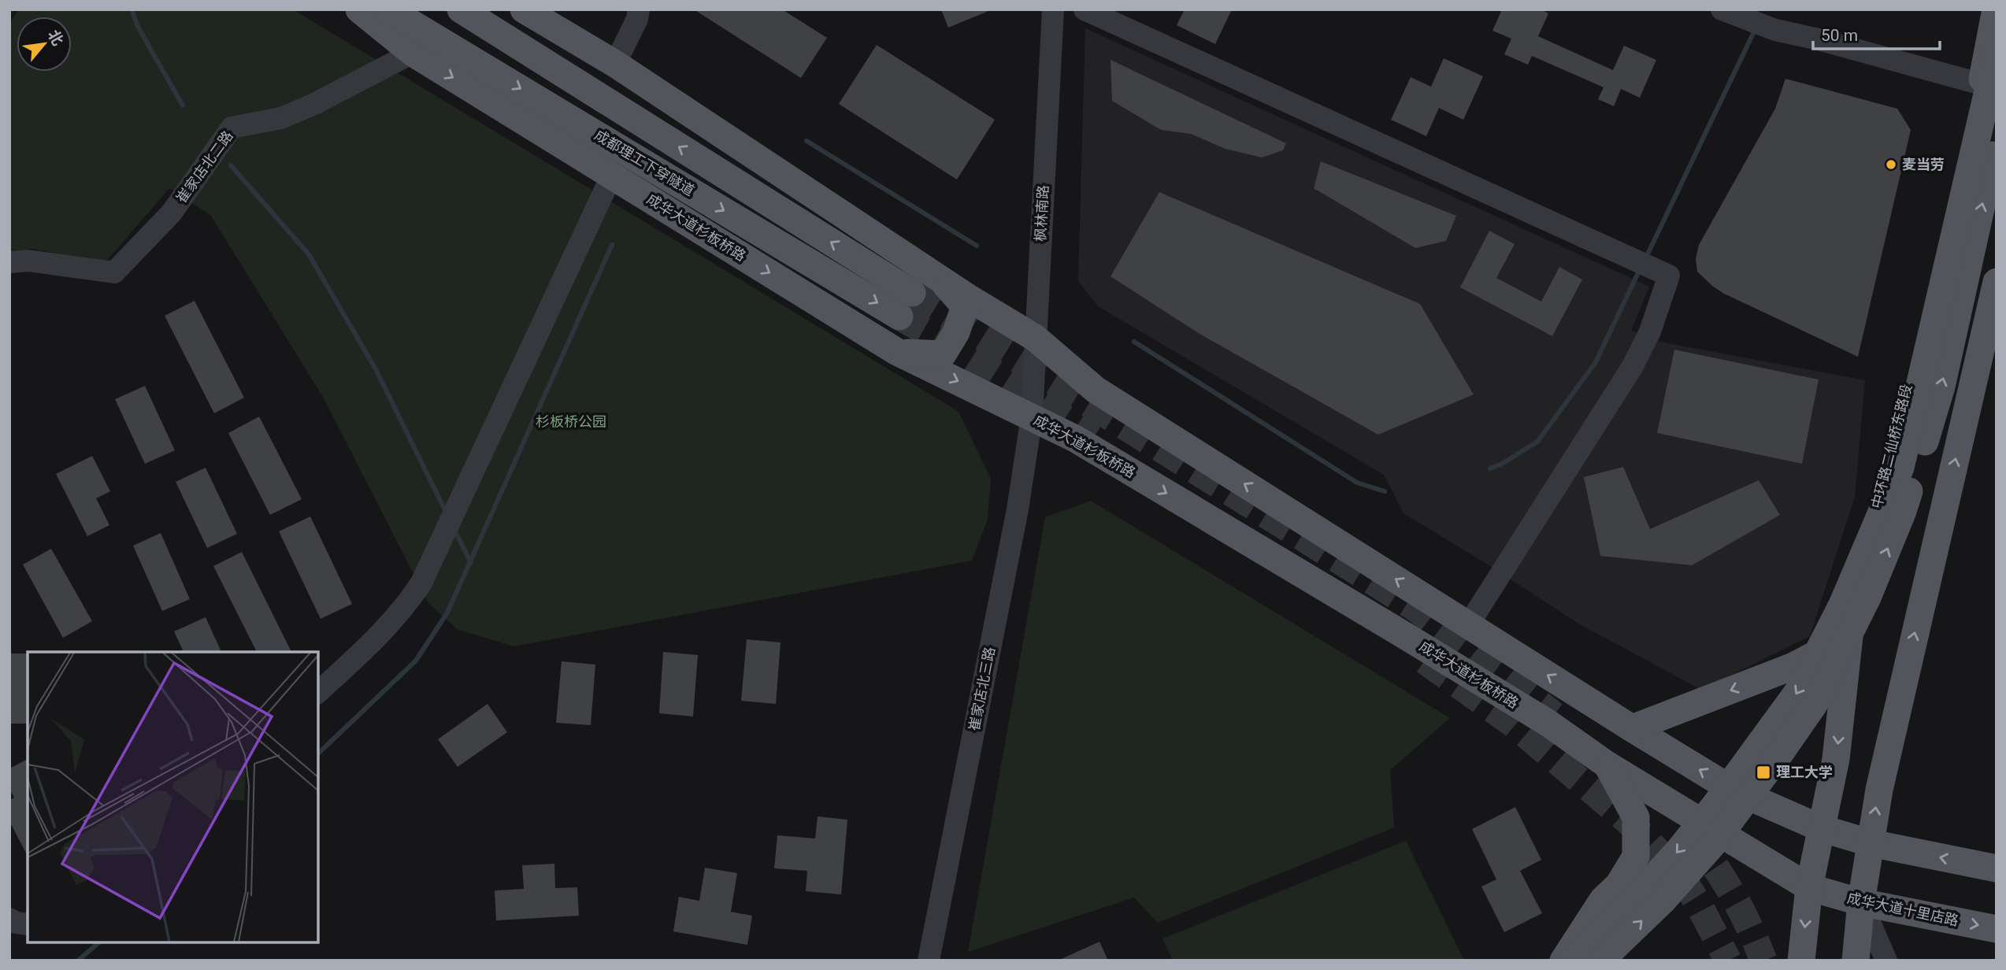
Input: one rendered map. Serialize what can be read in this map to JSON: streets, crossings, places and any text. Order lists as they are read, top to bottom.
{
  "streets": {
    "main road": [
      "成都理工下穿隧道",
      "成华大道杉板桥路",
      "中环路二仙桥东路段",
      "成华大道十里店路"
    ],
    "street": ["崔家店北二路", "枫林南路", "崔家店北三路"]
  },
  "crossings": [
    ["崔家店北二路", "成华大道杉板桥路"],
    ["枫林南路", "成华大道杉板桥路"],
    ["枫林南路", "崔家店北三路"],
    ["成华大道杉板桥路", "中环路二仙桥东路段"],
    ["成华大道杉板桥路", "崔家店北三路"],
    ["成华大道杉板桥路", "成华大道十里店路"],
    ["中环路二仙桥东路段", "成华大道十里店路"]
  ],
  "parks": ["杉板桥公园"],
  "places": {
    "other": ["麦当劳"],
    "transit": ["理工大学"]
  },
  "scale_bar": "50 m",
  "north": "top right"
}
